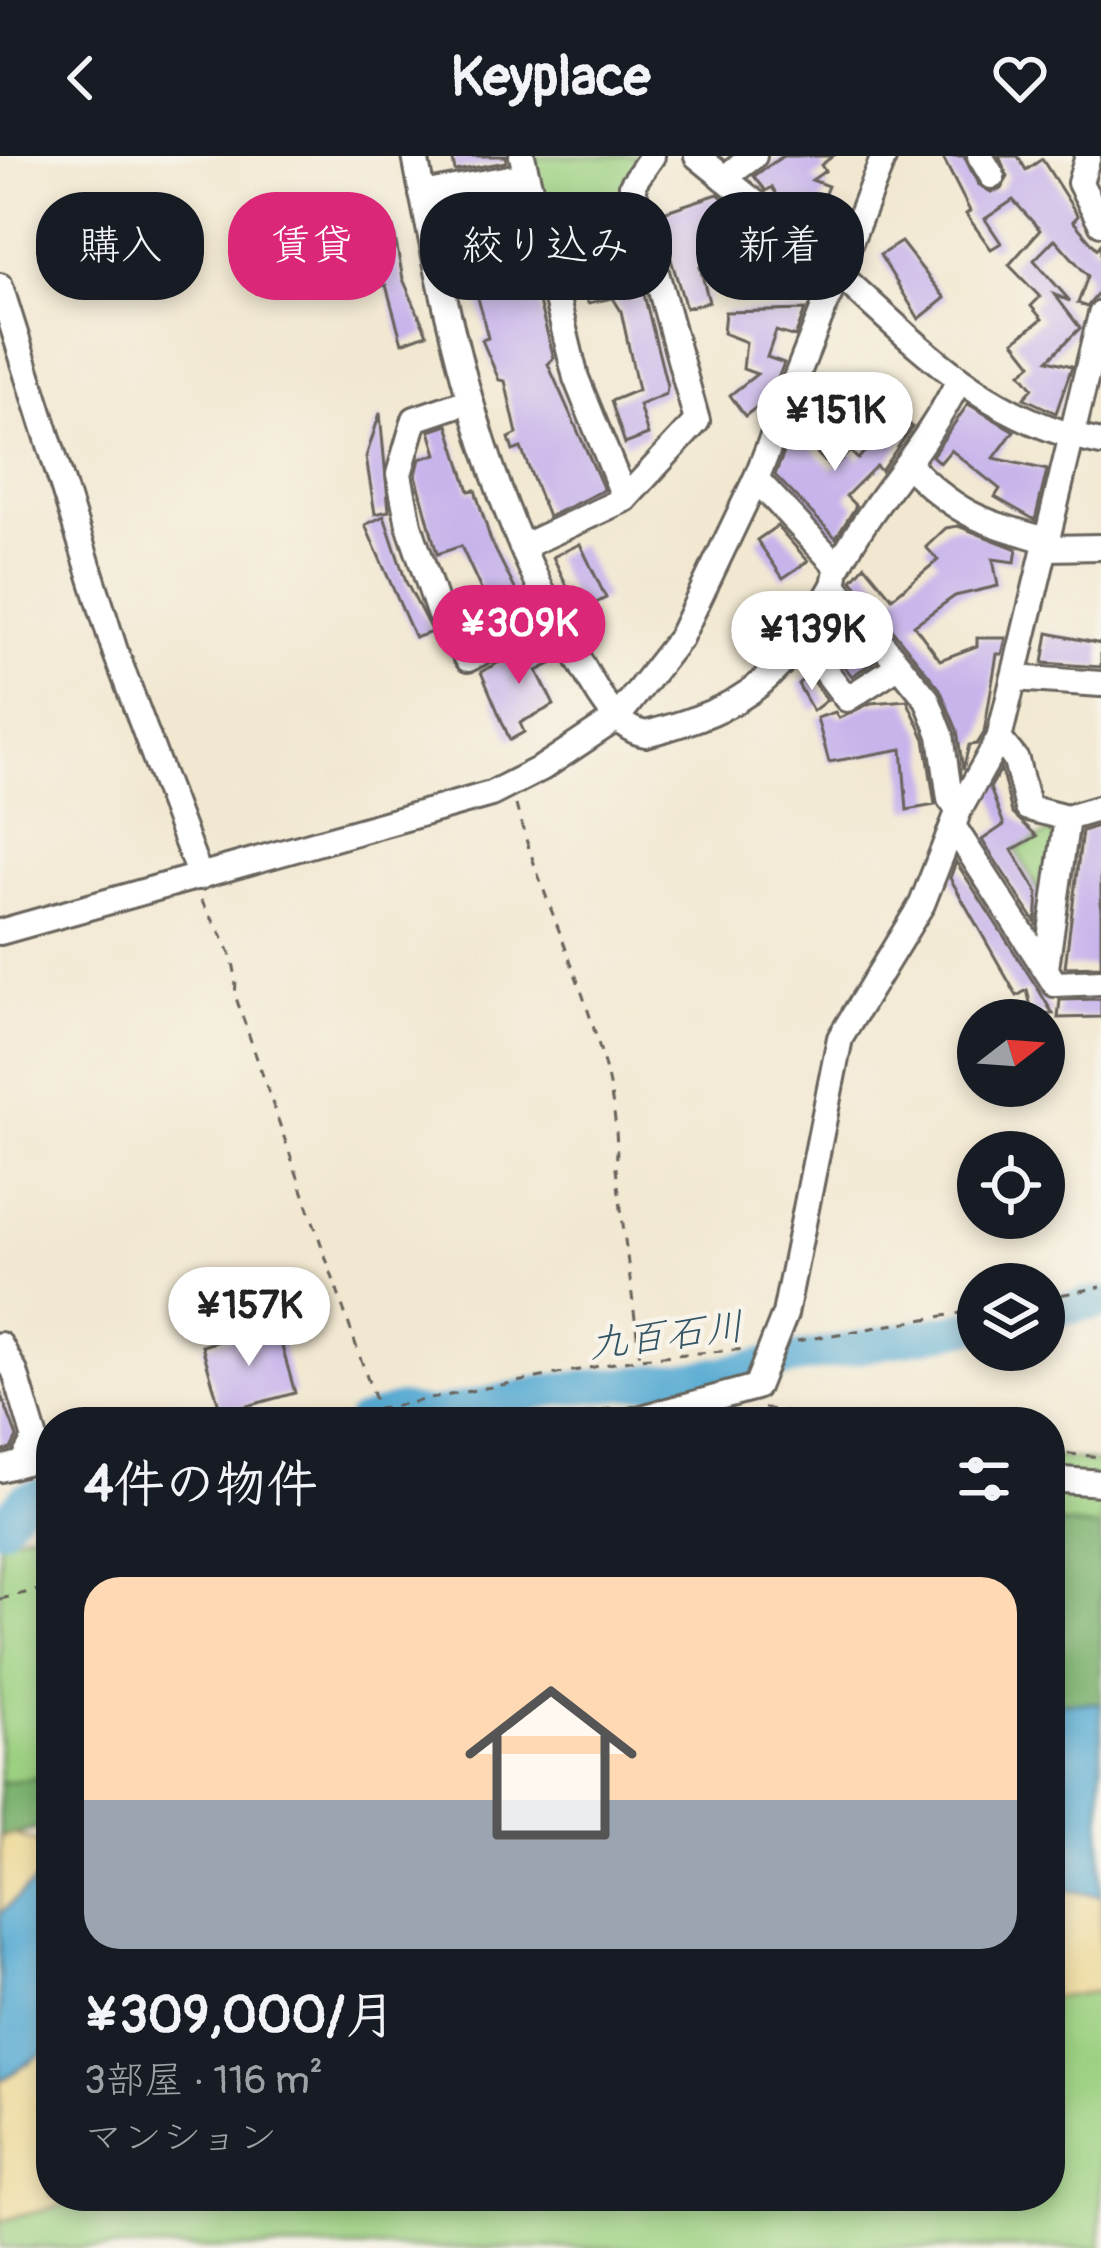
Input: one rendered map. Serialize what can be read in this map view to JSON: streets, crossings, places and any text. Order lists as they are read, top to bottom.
{
  "water": ["九百石川"],
  "north": "right",
  "page": {
    "header": "Keyplace",
    "chip": [
      "購入",
      "賃貸",
      "絞り込み",
      "新着"
    ],
    "price": [
      "¥151K",
      "¥309K",
      "¥139K",
      "¥157K"
    ],
    "heading": "4件の物件",
    "list": [
      {
        "name": "¥309,000/月",
        "note": "3部屋 · 116 m² · マンション"
      }
    ]
  }
}
